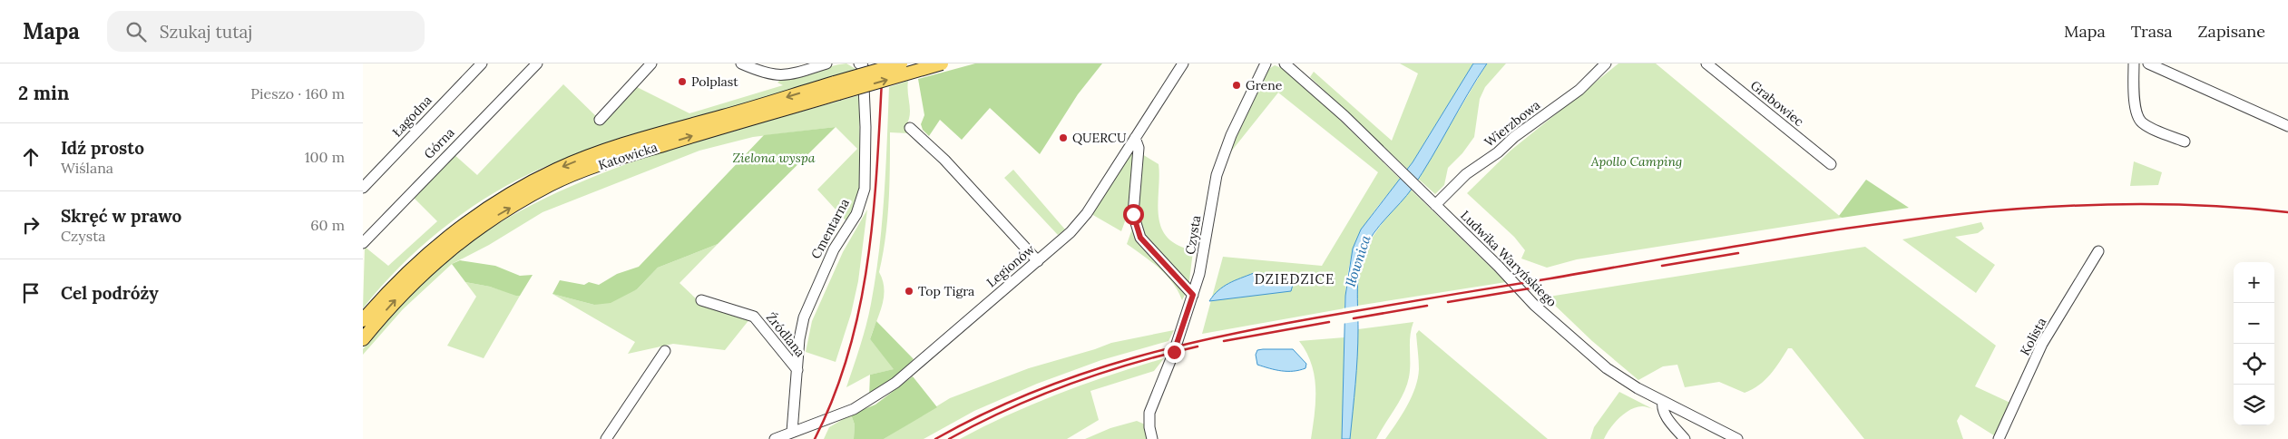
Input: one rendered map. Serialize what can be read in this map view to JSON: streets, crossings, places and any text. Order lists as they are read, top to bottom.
{
  "streets": {
    "main road": ["Katowicka"],
    "street": [
      "Grabowiec",
      "Łagodna",
      "Wierzbowa",
      "Górna",
      "Cmentarna",
      "Czysta",
      "Ludwika Waryńskiego",
      "Legionów",
      "Źródlana",
      "Kolista"
    ]
  },
  "crossings": [
    ["Wierzbowa", "Ludwika Waryńskiego"],
    ["Cmentarna", "Legionów"],
    ["Cmentarna", "Źródlana"]
  ],
  "districts": ["DZIEDZICE"],
  "water": ["Iłownica"],
  "parks": ["Zielona wyspa", "Apollo Camping"],
  "places": [
    "Polplast",
    "Grene",
    "QUERCU",
    "Top Tigra"
  ],
  "page": {
    "header": "Mapa",
    "search": "Szukaj tutaj",
    "nav": ["Mapa", "Trasa", "Zapisane"],
    "heading": ["2 min", "Pieszo · 160 m"],
    "list": [
      ["Idź prosto", "Wiślana", "100 m"],
      ["Skręć w prawo", "Czysta", "60 m"],
      "Cel podróży"
    ],
    "map_buttons": ["+", "−"]
  }
}
